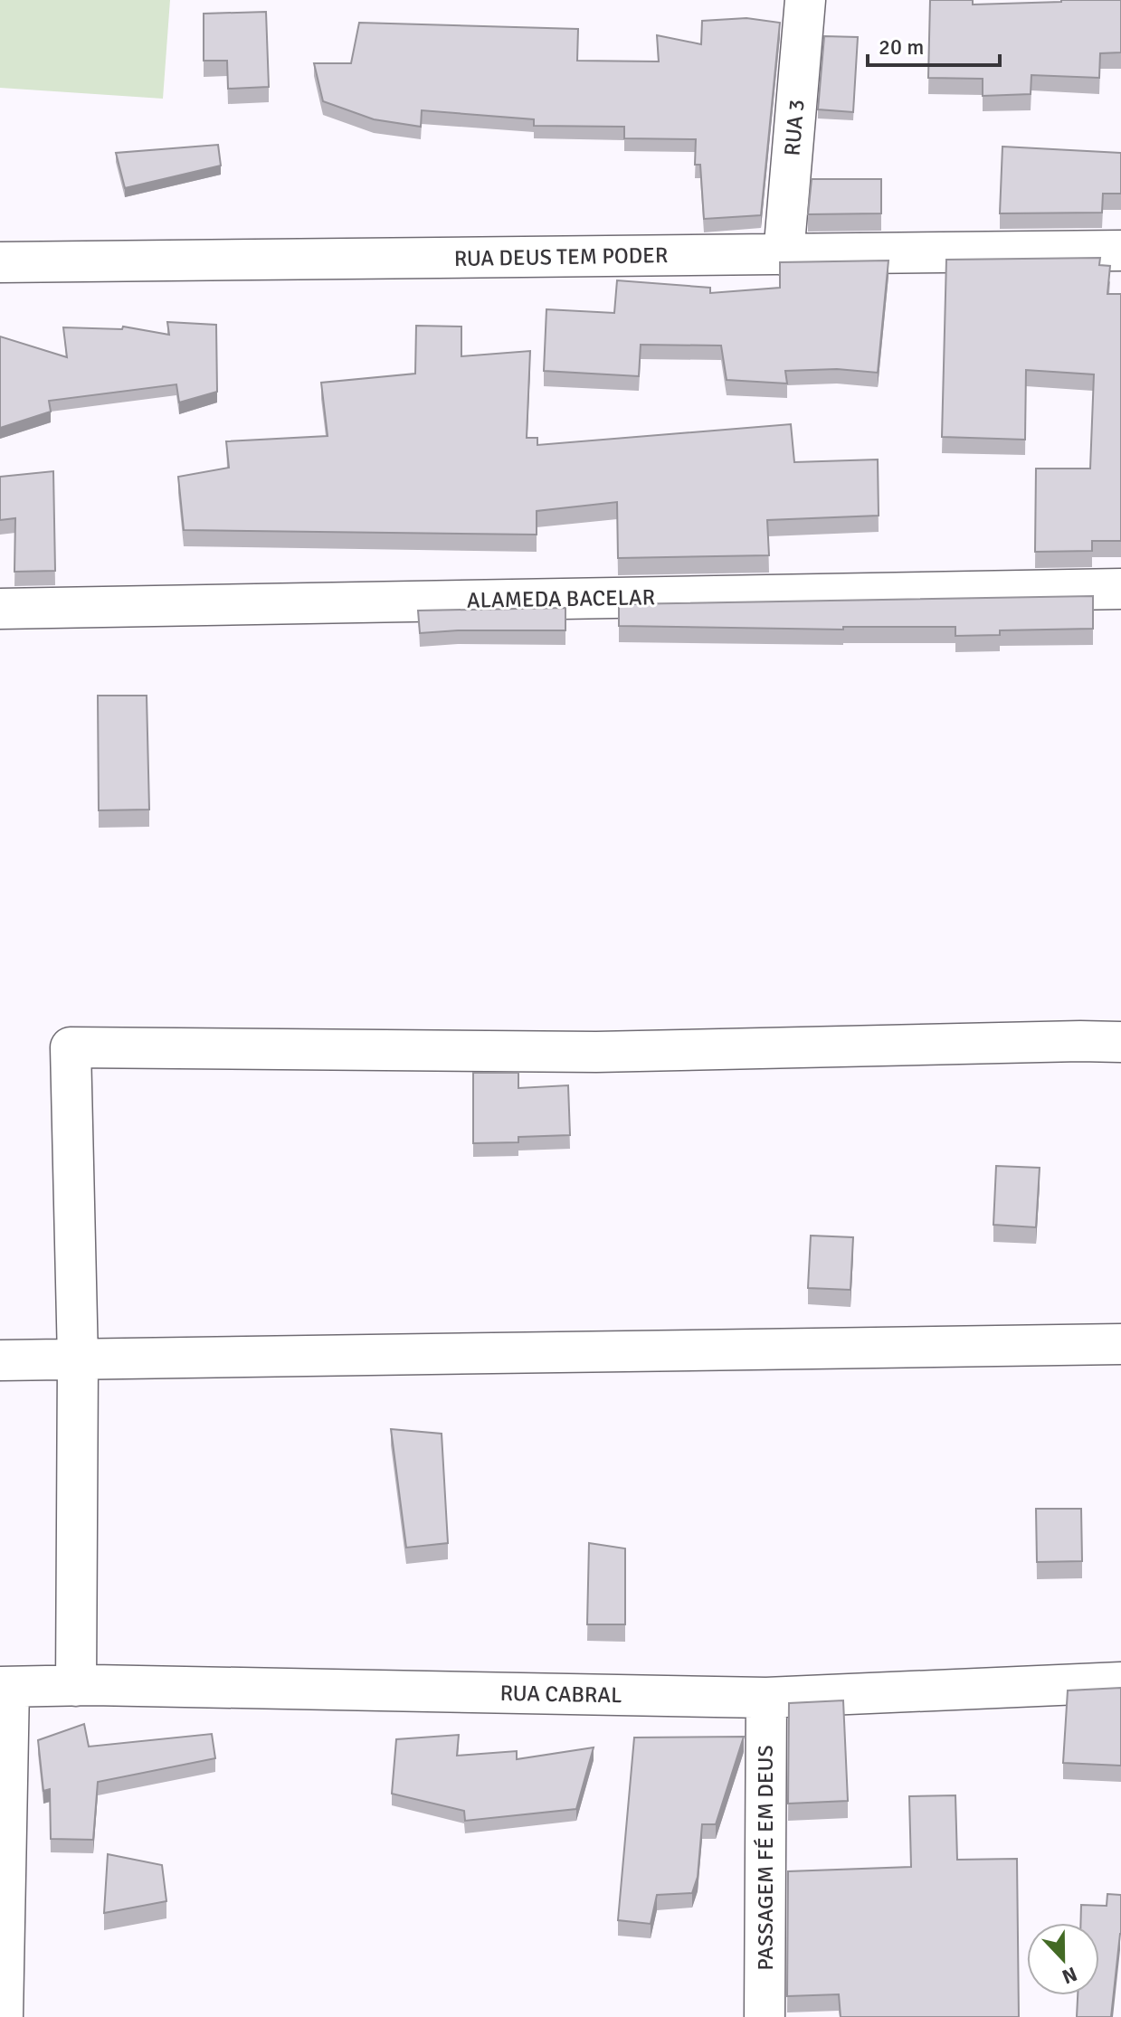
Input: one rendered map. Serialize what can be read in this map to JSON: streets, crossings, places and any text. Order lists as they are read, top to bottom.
{
  "streets": {
    "street": [
      "RUA 3",
      "RUA DEUS TEM PODER",
      "ALAMEDA BACELAR",
      "RUA CABRAL",
      "PASSAGEM FÉ EM DEUS"
    ]
  },
  "crossings": [
    ["RUA 3", "RUA DEUS TEM PODER"],
    ["RUA CABRAL", "PASSAGEM FÉ EM DEUS"]
  ],
  "scale_bar": "20 m",
  "north": "bottom"
}
